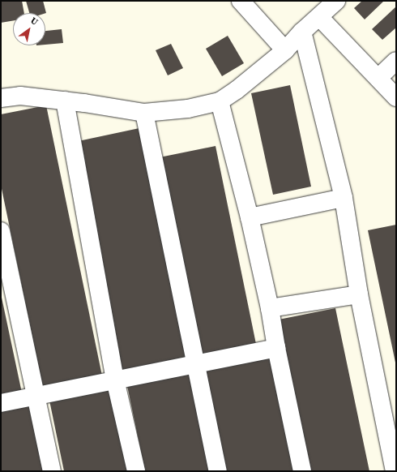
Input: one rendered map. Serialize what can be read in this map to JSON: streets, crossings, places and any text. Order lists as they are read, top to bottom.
{
  "north": "top right"
}
